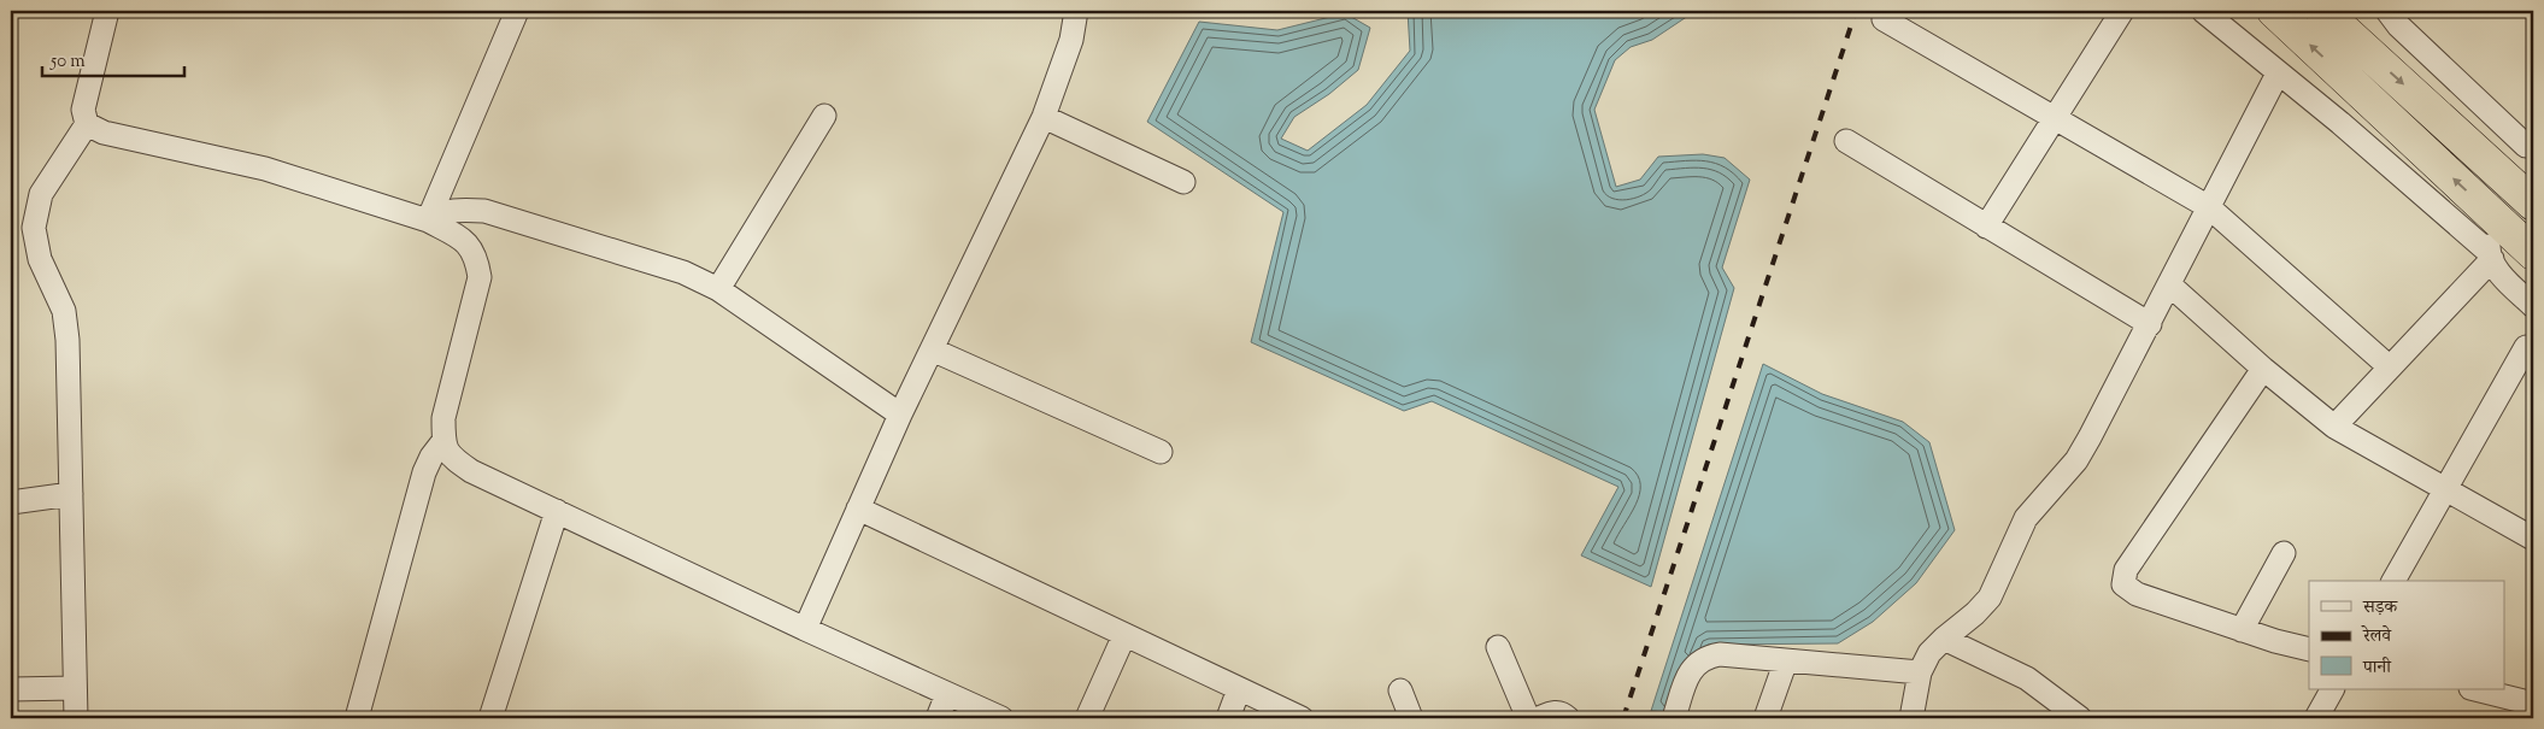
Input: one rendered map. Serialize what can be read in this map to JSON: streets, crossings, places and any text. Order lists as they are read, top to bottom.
{
  "legend": ["सड़क", "रेलवे", "पानी"],
  "scale_bar": "50 m"
}
